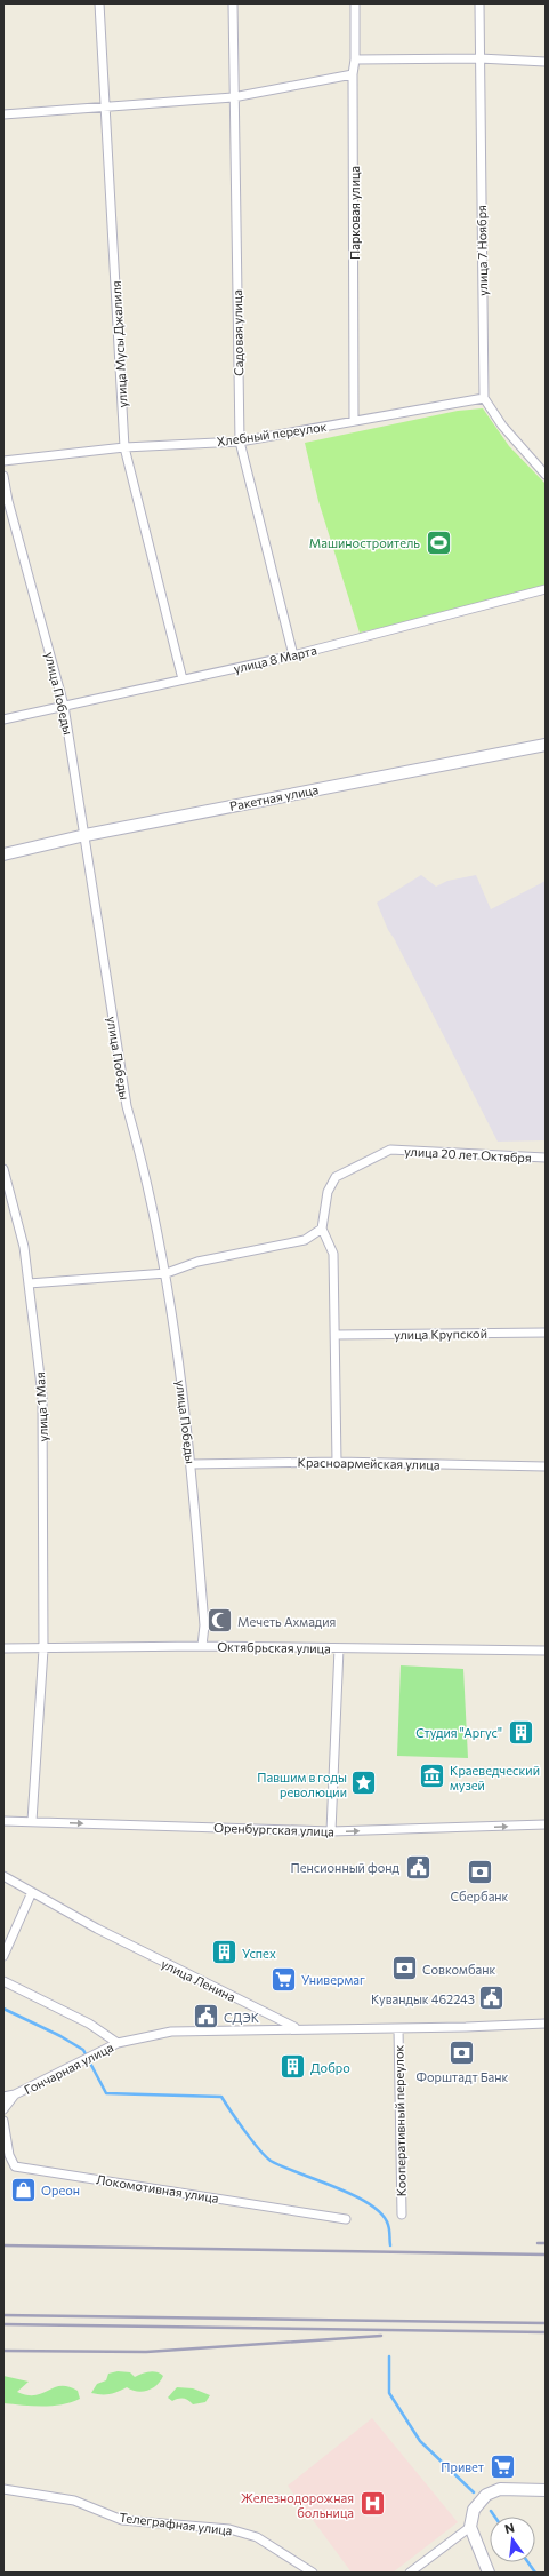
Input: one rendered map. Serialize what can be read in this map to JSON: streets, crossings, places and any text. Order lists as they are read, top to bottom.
{
  "streets": {
    "main road": ["Ракетная улица"],
    "street": [
      "Парковая улица",
      "улица 7 Ноября",
      "Садовая улица",
      "улица Мусы Джалиля",
      "Хлебный переулок",
      "улица 8 Марта",
      "улица Победы",
      "улица 20 лет Октября",
      "улица Крупской",
      "улица 1 Мая",
      "Красноармейская улица",
      "Октябрьская улица",
      "Оренбургская улица",
      "улица Ленина",
      "Гончарная улица",
      "Кооперативный переулок",
      "Локомотивная улица",
      "Телеграфная улица"
    ]
  },
  "crossings": [
    ["Парковая улица", "Хлебный переулок"],
    ["улица 7 Ноября", "Хлебный переулок"],
    ["Садовая улица", "Хлебный переулок"],
    ["Садовая улица", "улица 8 Марта"],
    ["улица Мусы Джалиля", "Хлебный переулок"],
    ["улица Мусы Джалиля", "улица 8 Марта"],
    ["улица 8 Марта", "улица Победы"],
    ["улица Победы", "Ракетная улица"],
    ["улица Победы", "Красноармейская улица"],
    ["улица Победы", "Октябрьская улица"],
    ["улица 1 Мая", "Октябрьская улица"],
    ["улица 1 Мая", "Оренбургская улица"],
    ["улица Ленина", "Гончарная улица"],
    ["улица Ленина", "Кооперативный переулок"]
  ],
  "one_way": ["Оренбургская улица"],
  "places": {
    "sports": ["Машиностроитель"],
    "mosque": ["Мечеть Ахмадия"],
    "building": ["Студия \"Аргус\"", "Успех", "Добро"],
    "museum": ["Краеведческий музей"],
    "place": ["Павшим в годы революции"],
    "public building": ["Пенсионный фонд", "Кувандык 462243", "СДЭК"],
    "bank": ["Сбербанк", "Совкомбанк", "Форштадт Банк"],
    "supermarket": ["Универмаг", "Привет"],
    "shop": ["Ореон"],
    "hospital": ["Железнодорожная больница"]
  },
  "north": "top"
}
